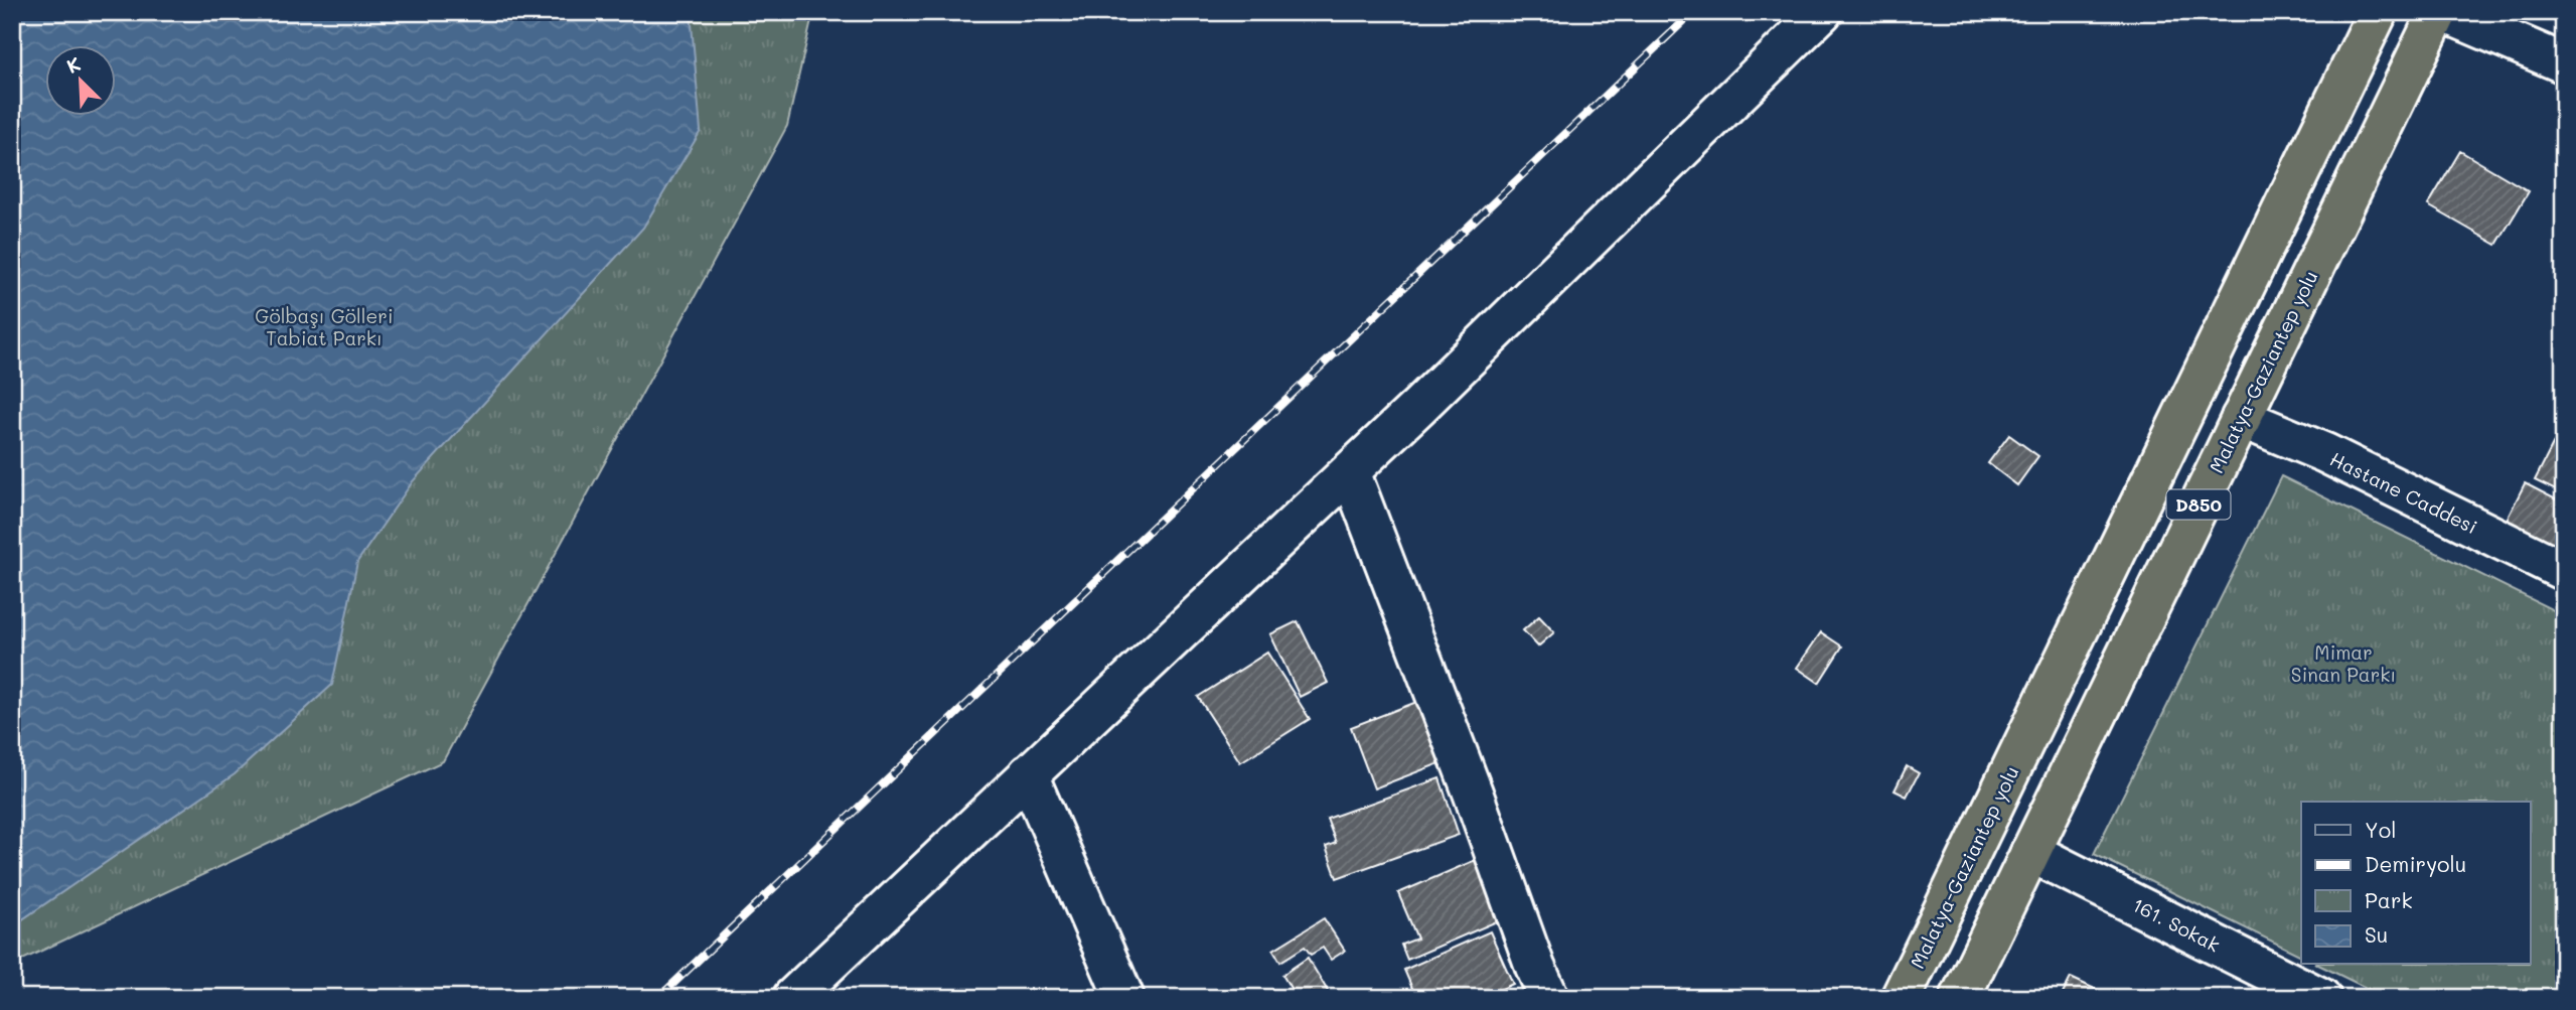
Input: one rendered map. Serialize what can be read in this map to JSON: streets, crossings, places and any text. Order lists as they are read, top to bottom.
{
  "streets": {
    "highway": ["Malatya-Gaziantep yolu", "D850"],
    "street": ["Hastane Caddesi", "161. Sokak"]
  },
  "crossings": [
    ["Malatya-Gaziantep yolu", "Hastane Caddesi"],
    ["Malatya-Gaziantep yolu", "161. Sokak"]
  ],
  "parks": ["Gölbaşı Gölleri Tabiat Parkı", "Mimar Sinan Parkı"],
  "legend": [
    "Yol",
    "Demiryolu",
    "Park",
    "Su"
  ],
  "north": "top left"
}
